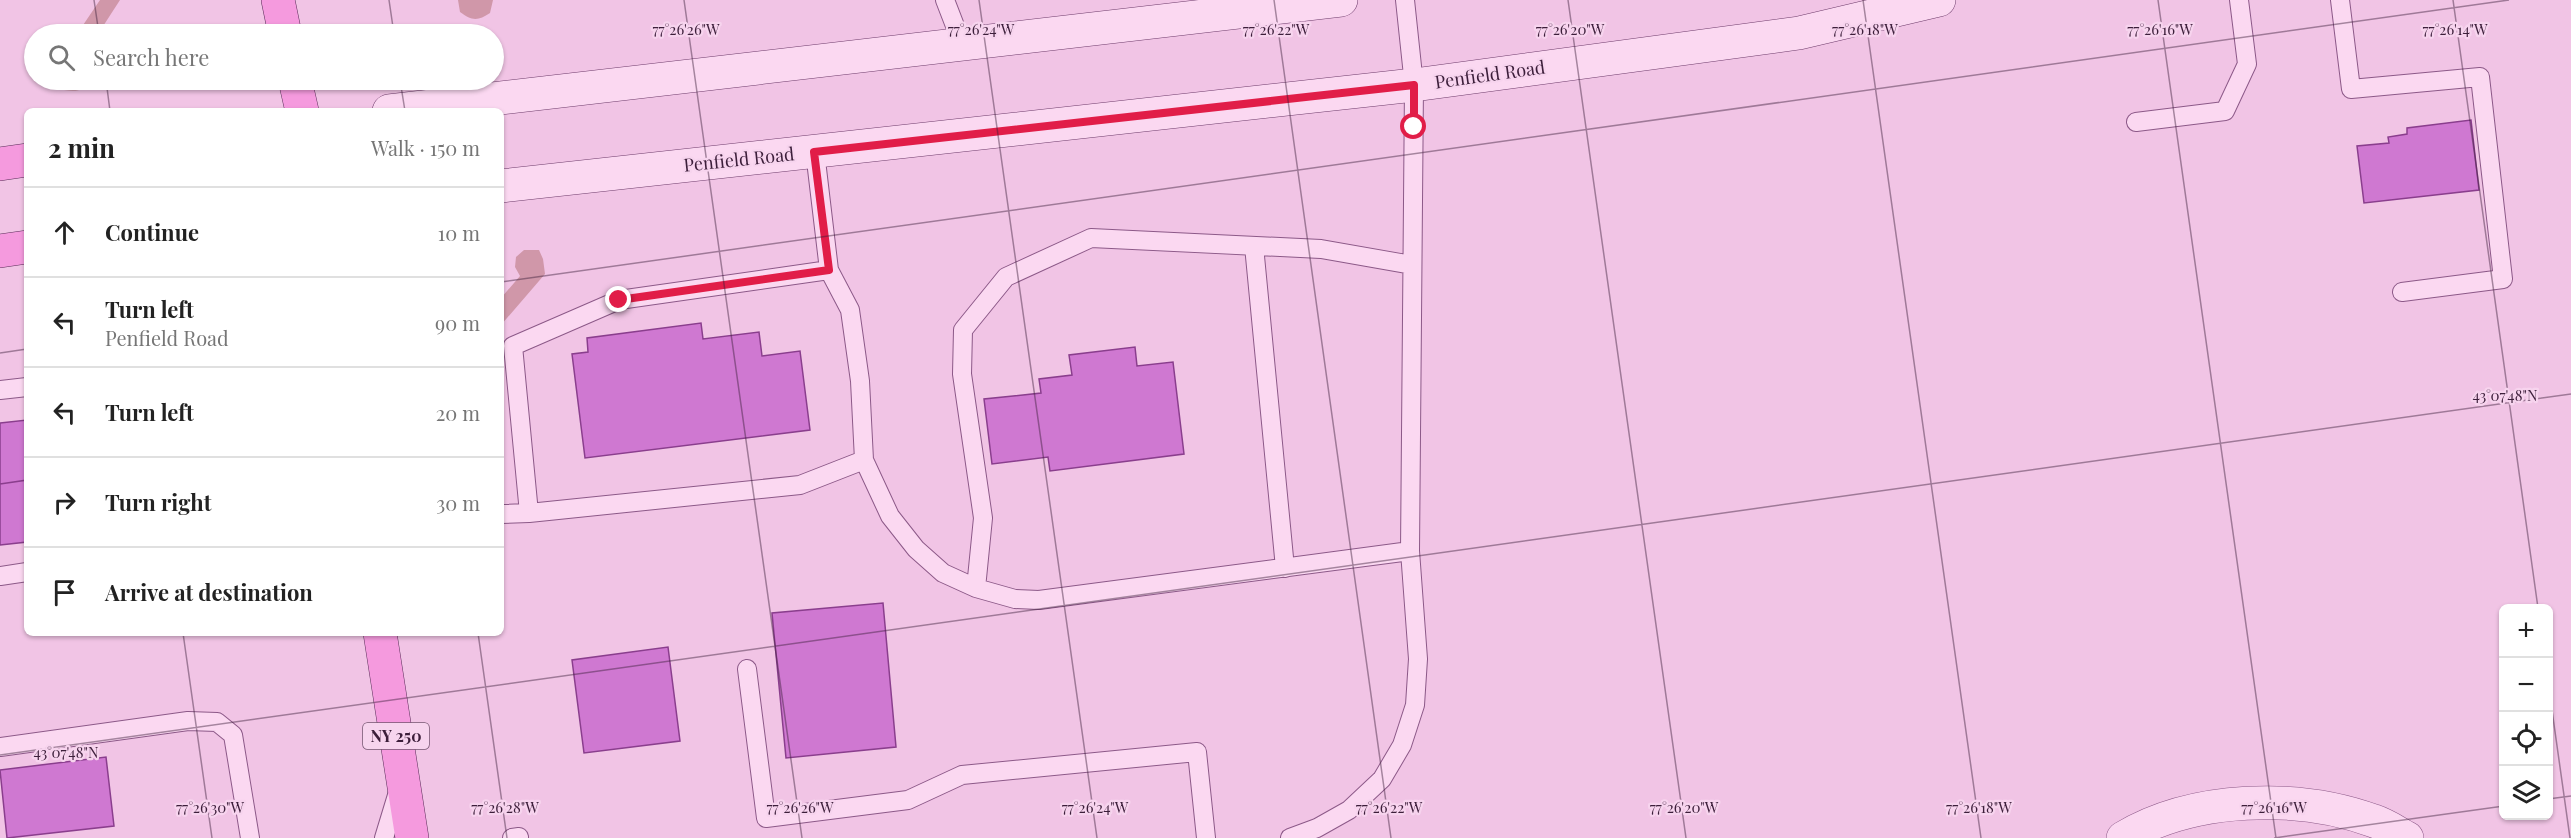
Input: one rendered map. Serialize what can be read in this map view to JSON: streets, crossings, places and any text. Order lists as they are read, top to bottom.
{
  "streets": {
    "main road": ["Penfield Road", "NY 250"]
  },
  "page": {
    "search": "Search here",
    "heading": ["2 min", "Walk · 150 m"],
    "list": [
      ["Continue", "10 m"],
      ["Turn left", "Penfield Road", "90 m"],
      ["Turn left", "20 m"],
      ["Turn right", "30 m"],
      "Arrive at destination"
    ],
    "map_buttons": ["+", "−"]
  },
  "coordinates": [
    "77°26'26\"W",
    "77°26'24\"W",
    "77°26'22\"W",
    "77°26'20\"W",
    "77°26'18\"W",
    "77°26'16\"W",
    "77°26'14\"W",
    "43°07'48\"N",
    "77°26'30\"W",
    "77°26'28\"W"
  ]
}
